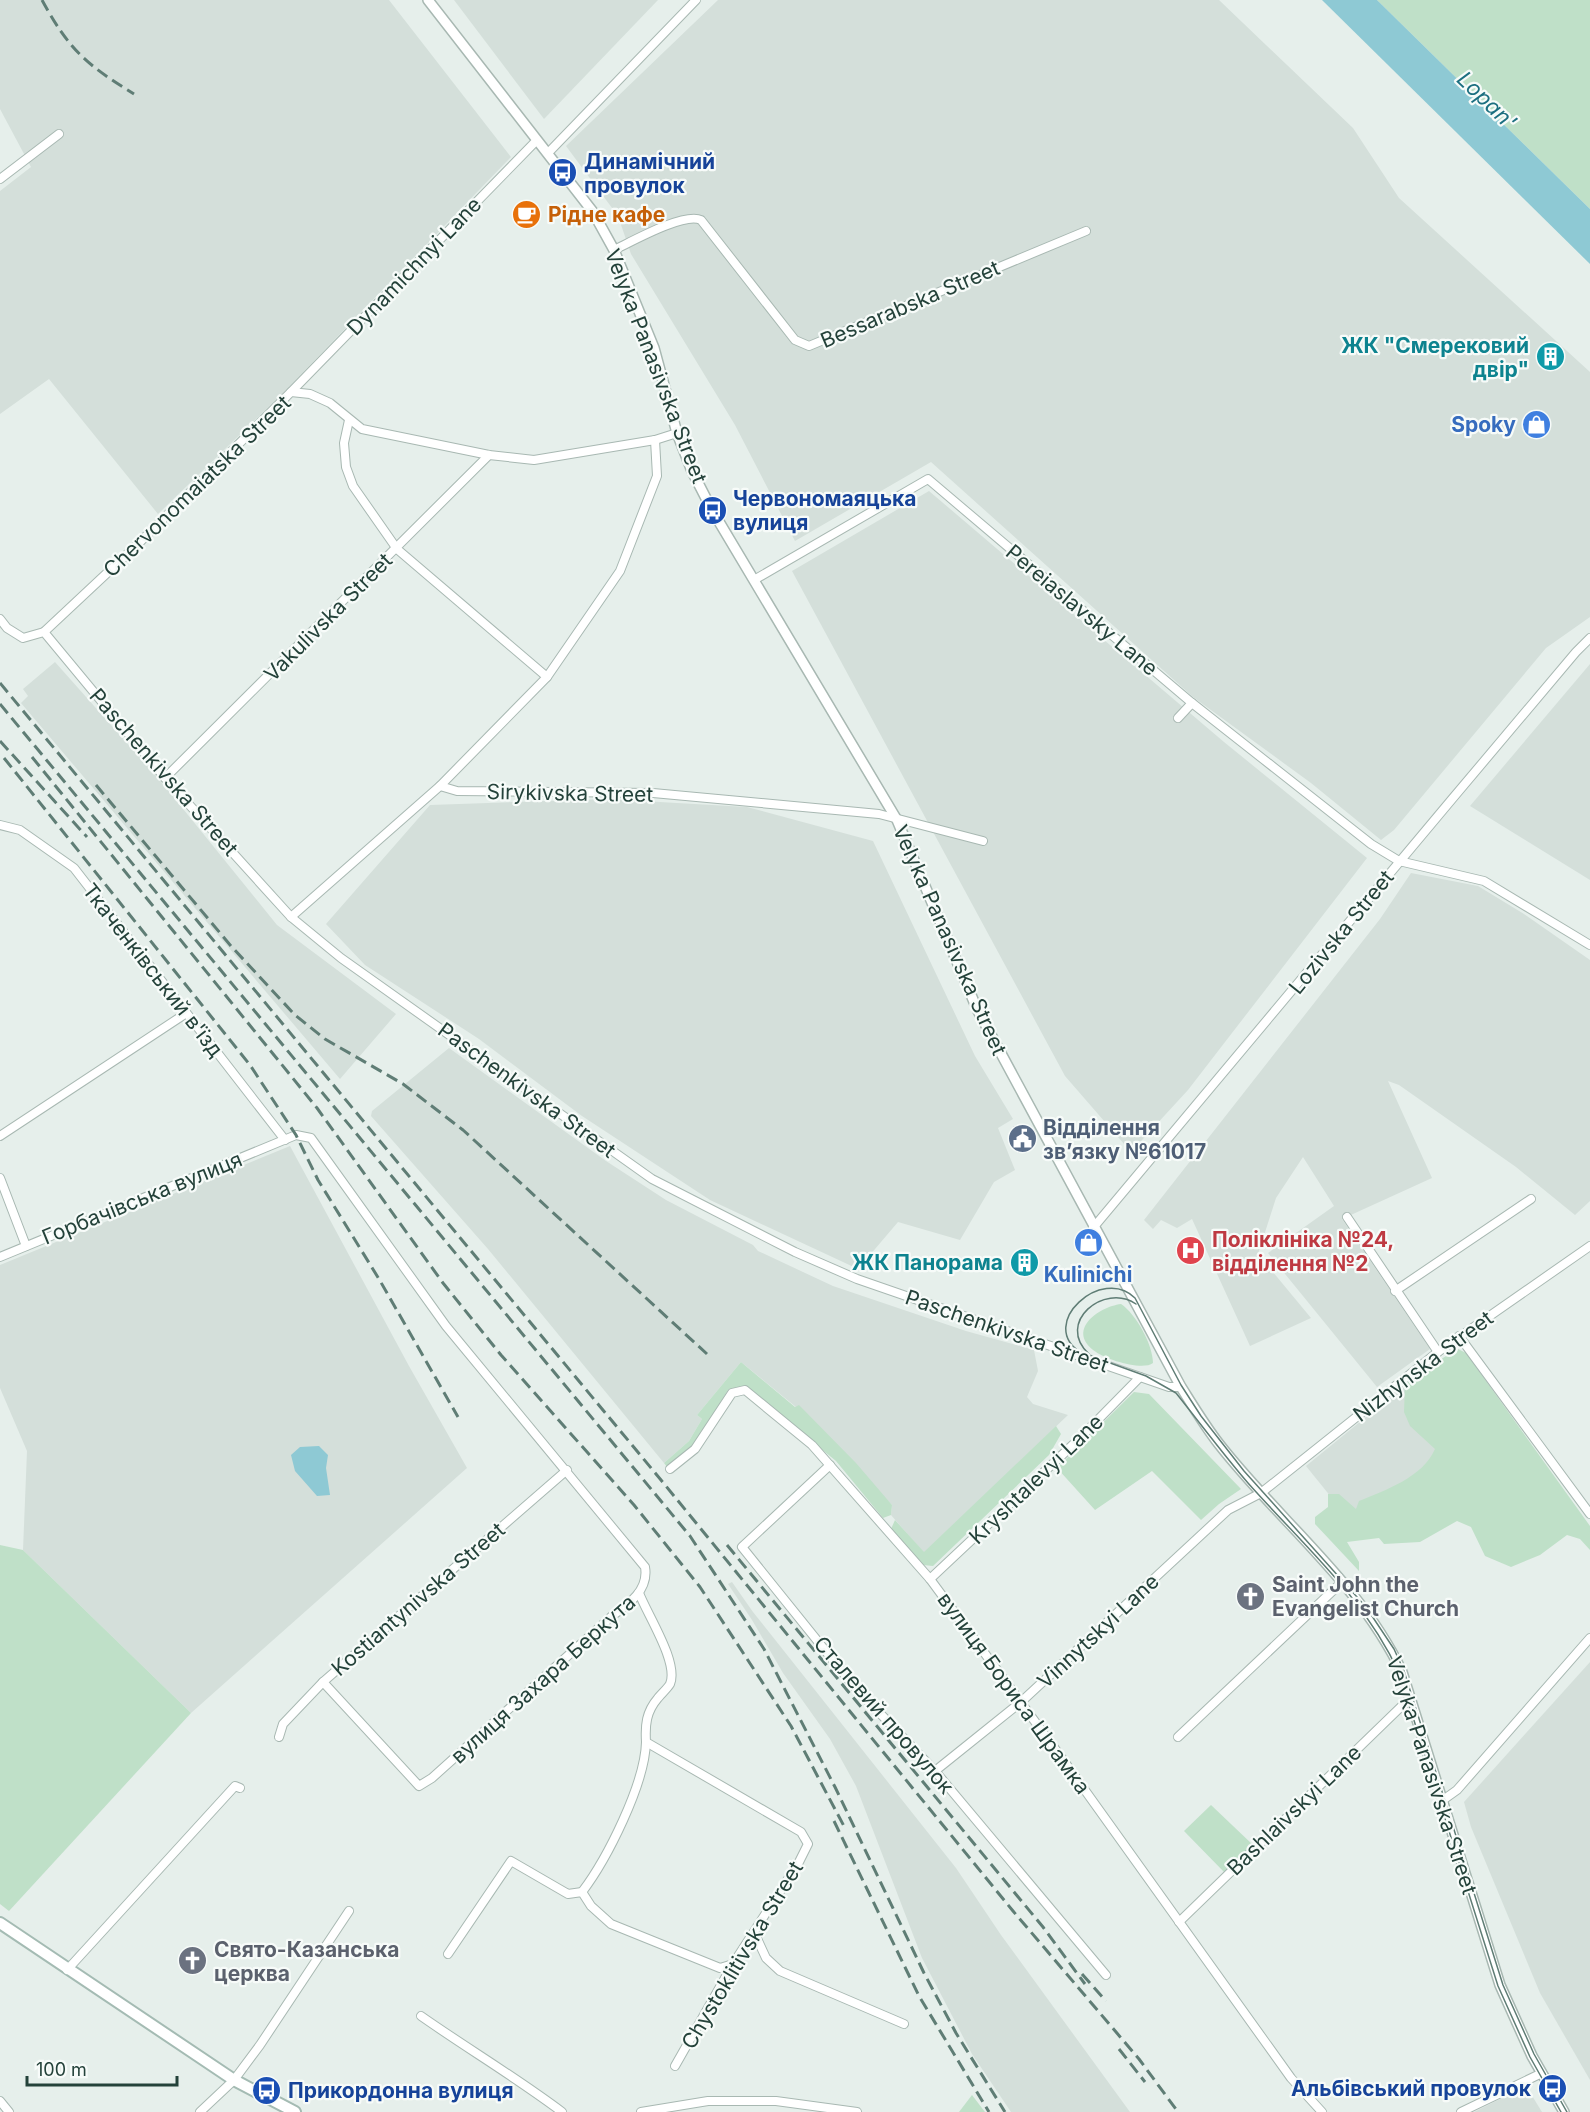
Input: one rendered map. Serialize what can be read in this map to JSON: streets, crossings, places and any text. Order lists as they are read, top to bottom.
{
  "streets": {
    "street": [
      "Dynamichnyi Lane",
      "Bessarabska Street",
      "Velyka Panasivska Street",
      "Chervonomaiatska Street",
      "Pereiaslavsky Lane",
      "Vakulivska Street",
      "Paschenkivska Street",
      "Sirykivska Street",
      "Lozivska Street",
      "Ткаченківський в'їзд",
      "Горбачівська вулиця",
      "Nizhynska Street",
      "Kryshtalevyi Lane",
      "Kostiantynivska Street",
      "Vinnytskyi Lane",
      "вулиця Захара Беркута",
      "вулиця Бориса Шрамка",
      "Сталевий провулок",
      "Bashlaivskyi Lane",
      "Chystoklitivska Street"
    ]
  },
  "crossings": [
    ["Dynamichnyi Lane", "Velyka Panasivska Street"],
    ["Dynamichnyi Lane", "Chervonomaiatska Street"],
    ["Bessarabska Street", "Velyka Panasivska Street"],
    ["Velyka Panasivska Street", "Chervonomaiatska Street"],
    ["Velyka Panasivska Street", "Pereiaslavsky Lane"],
    ["Velyka Panasivska Street", "Paschenkivska Street"],
    ["Velyka Panasivska Street", "Sirykivska Street"],
    ["Velyka Panasivska Street", "Lozivska Street"],
    ["Velyka Panasivska Street", "Nizhynska Street"],
    ["Velyka Panasivska Street", "Vinnytskyi Lane"],
    ["Velyka Panasivska Street", "Bashlaivskyi Lane"],
    ["Chervonomaiatska Street", "Vakulivska Street"],
    ["Chervonomaiatska Street", "Paschenkivska Street"],
    ["Pereiaslavsky Lane", "Lozivska Street"],
    ["Vakulivska Street", "Paschenkivska Street"],
    ["Paschenkivska Street", "Kryshtalevyi Lane"],
    ["Ткаченківський в'їзд", "Горбачівська вулиця"],
    ["Nizhynska Street", "Vinnytskyi Lane"],
    ["Kryshtalevyi Lane", "вулиця Бориса Шрамка"],
    ["Kostiantynivska Street", "вулиця Захара Беркута"],
    ["Vinnytskyi Lane", "вулиця Бориса Шрамка"],
    ["Vinnytskyi Lane", "Сталевий провулок"],
    ["вулиця Бориса Шрамка", "Сталевий провулок"],
    ["вулиця Бориса Шрамка", "Bashlaivskyi Lane"]
  ],
  "water": ["Lopan'"],
  "places": {
    "bus stop": [
      "Динамічний провулок",
      "Червономаяцька вулиця",
      "Альбівський провулок",
      "Прикордонна вулиця"
    ],
    "cafe": ["Рідне кафе"],
    "building": ["ЖК \"Смерековий двір\"", "ЖК Панорама"],
    "shop": ["Spoky", "Kulinichi"],
    "public building": ["Відділення зв’язку №61017"],
    "hospital": ["Поліклініка №24, відділення №2"],
    "church": ["Saint John the Evangelist Church", "Свято-Казанська церква"]
  },
  "scale_bar": "100 m"
}
